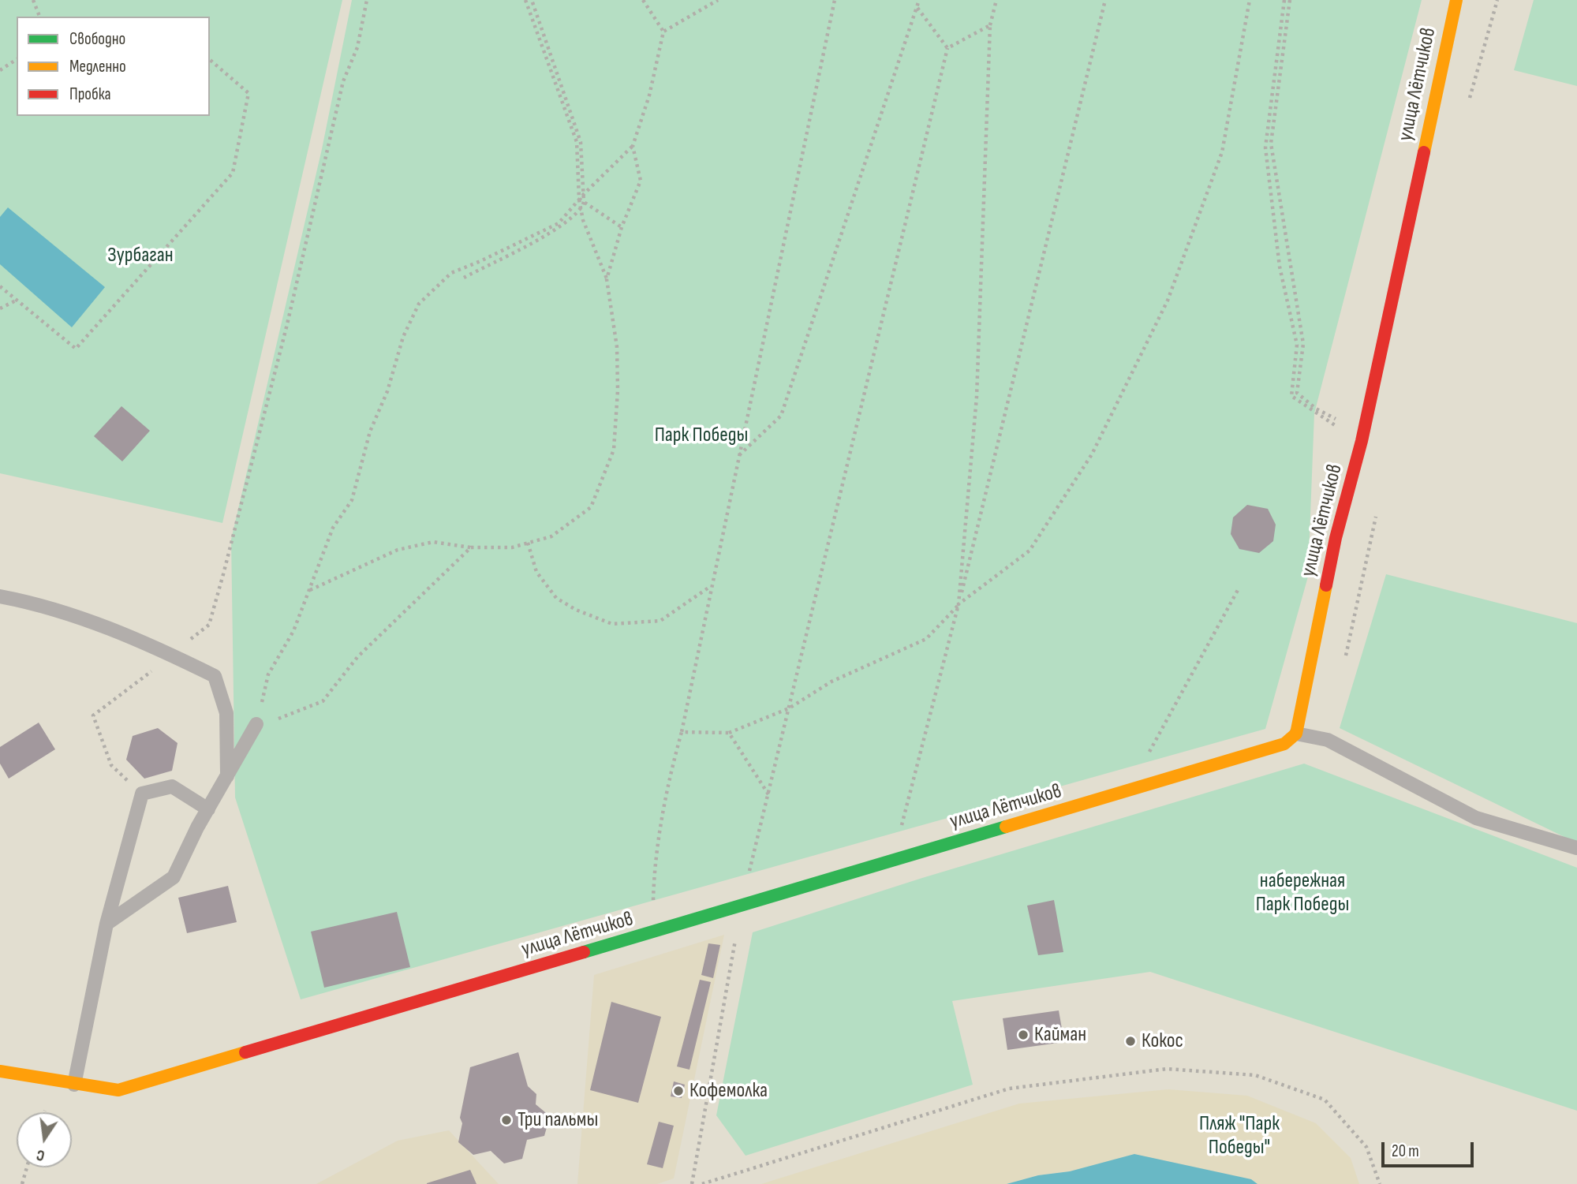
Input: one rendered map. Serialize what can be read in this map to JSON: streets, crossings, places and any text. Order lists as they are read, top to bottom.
{
  "streets": {
    "street": ["улица Лётчиков"]
  },
  "parks": [
    "Зурбаган",
    "Парк Победы",
    "набережная Парк Победы",
    "Пляж \"Парк Победы\""
  ],
  "places": [
    "Кайман",
    "Кокос",
    "Кофемолка",
    "Три пальмы"
  ],
  "legend": ["Свободно", "Медленно", "Пробка"],
  "scale_bar": "20 m",
  "north": "bottom"
}
